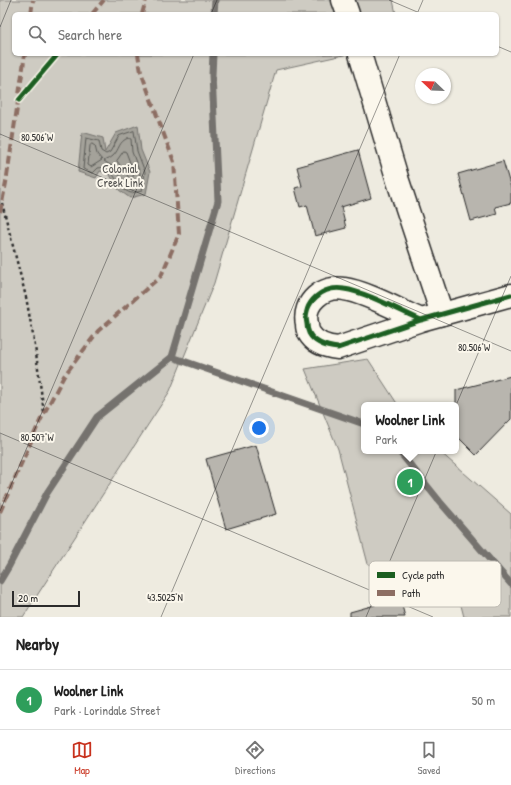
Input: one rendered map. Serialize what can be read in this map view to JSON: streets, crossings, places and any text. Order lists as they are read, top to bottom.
{
  "parks": ["Colonial Creek Link"],
  "legend": ["Cycle path", "Path"],
  "scale_bar": "20 m",
  "north": "top left",
  "page": {
    "search": "Search here",
    "popup": ["Woolner Link", "Park"],
    "pins": "1",
    "scale": "20 m",
    "heading": "Nearby",
    "list": [
      {
        "mark": "1",
        "name": "Woolner Link",
        "note": "Park · Lorindale Street",
        "value": "50 m"
      }
    ],
    "nav": ["Map", "Directions", "Saved"]
  },
  "coordinates": ["80.506°W", "80.507°W", "43.5025°N"]
}
